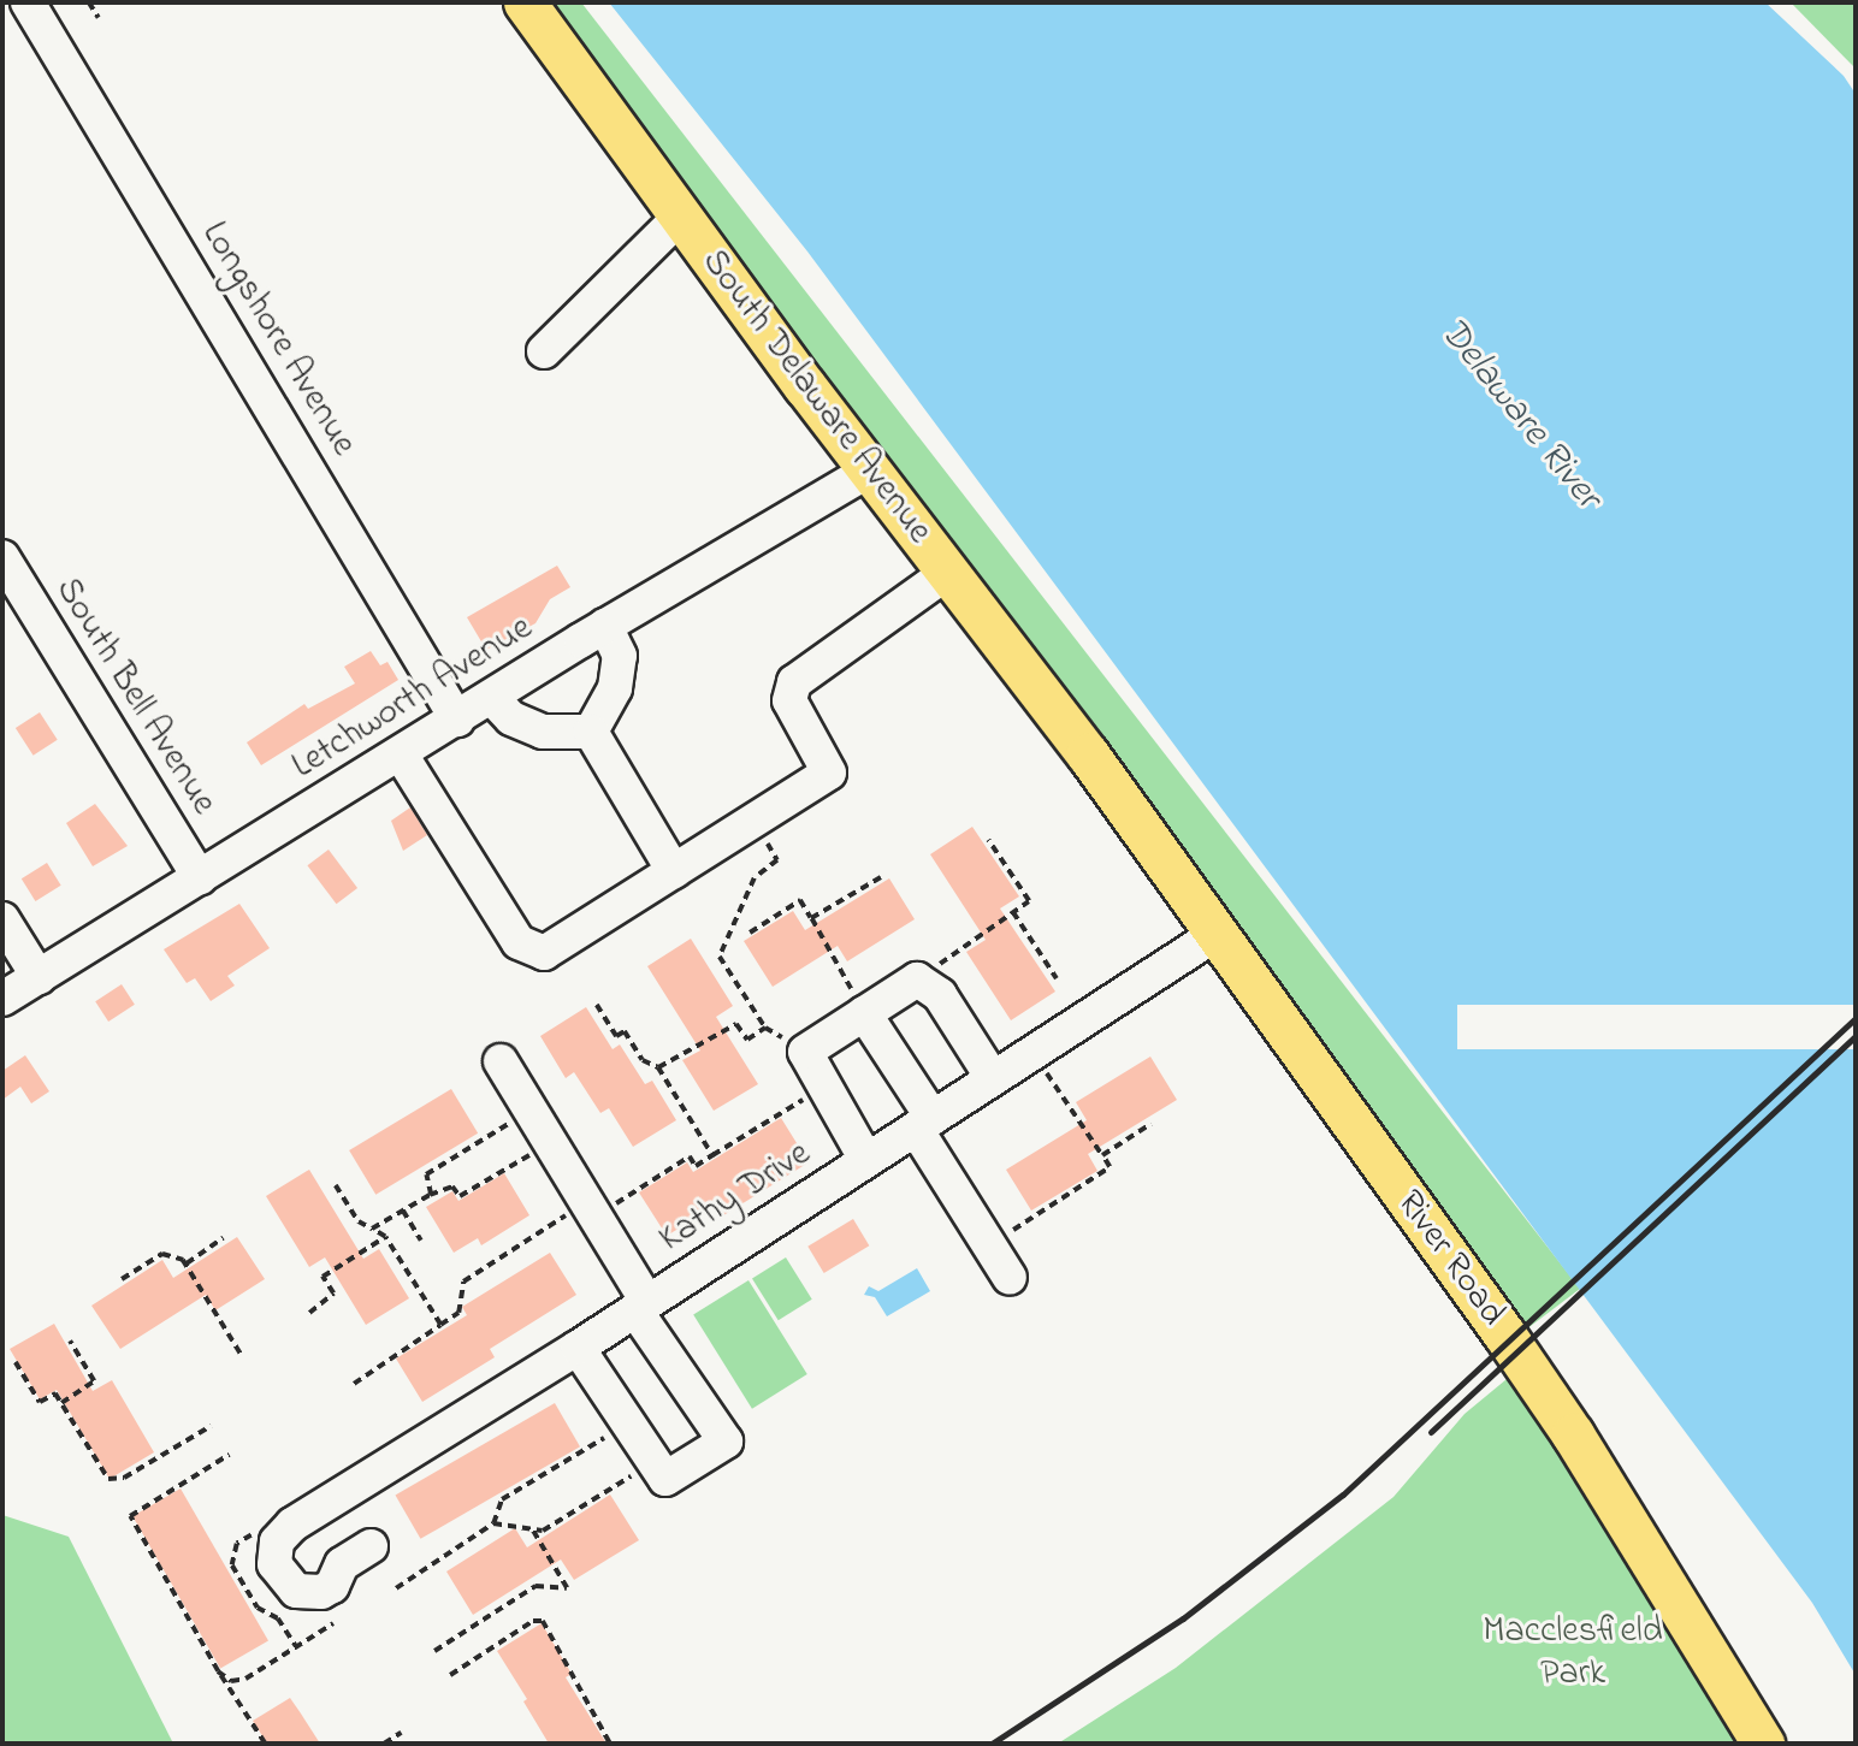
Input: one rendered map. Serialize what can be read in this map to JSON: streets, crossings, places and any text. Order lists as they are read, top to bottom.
{
  "streets": {
    "main road": ["South Delaware Avenue", "River Road"],
    "street": [
      "Longshore Avenue",
      "South Bell Avenue",
      "Letchworth Avenue",
      "Kathy Drive"
    ]
  },
  "crossings": [
    ["Longshore Avenue", "Letchworth Avenue"],
    ["South Delaware Avenue", "Letchworth Avenue"],
    ["South Delaware Avenue", "River Road"],
    ["South Bell Avenue", "Letchworth Avenue"],
    ["Kathy Drive", "River Road"]
  ],
  "water": ["Delaware River"],
  "parks": ["Macclesfield Park"]
}
